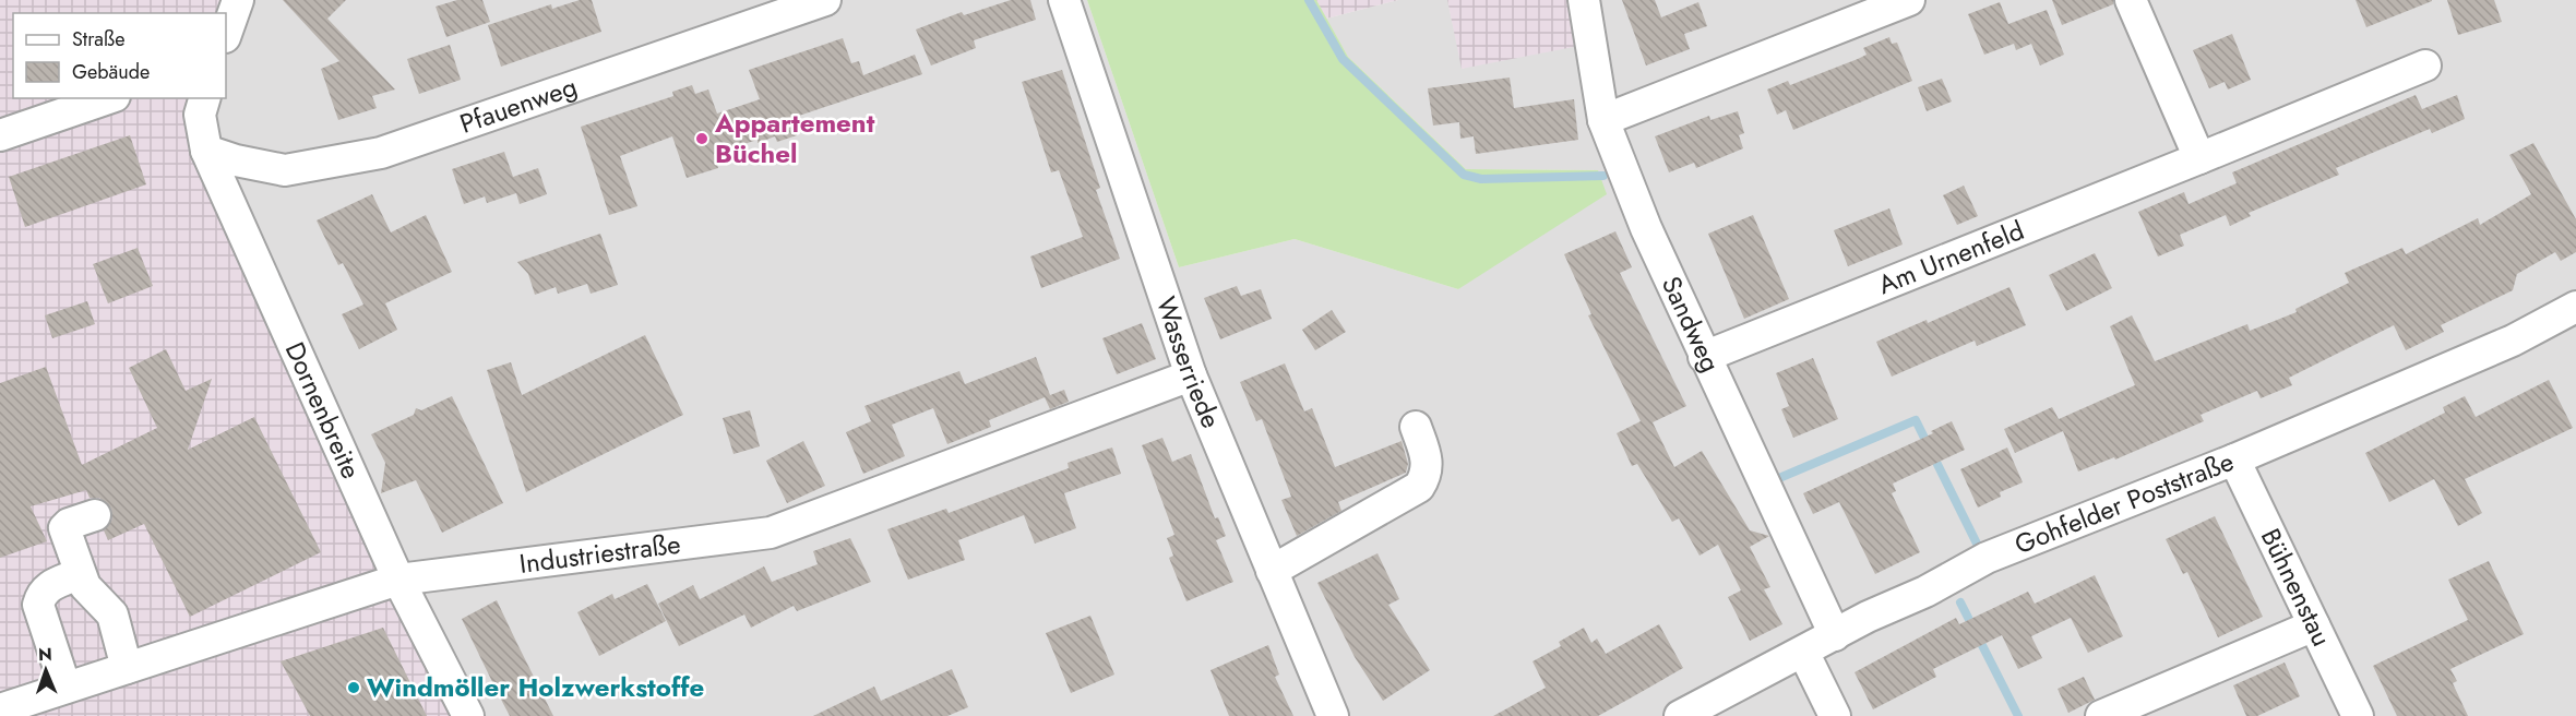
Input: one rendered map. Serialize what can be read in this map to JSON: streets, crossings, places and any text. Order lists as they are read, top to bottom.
{
  "streets": {
    "street": [
      "Pfauenweg",
      "Am Urnenfeld",
      "Sandweg",
      "Wasserriede",
      "Dornenbreite",
      "Gohfelder Poststraße",
      "Industriestraße",
      "Bühnenstau"
    ]
  },
  "crossings": [
    ["Pfauenweg", "Dornenbreite"],
    ["Am Urnenfeld", "Sandweg"],
    ["Sandweg", "Gohfelder Poststraße"],
    ["Wasserriede", "Industriestraße"],
    ["Dornenbreite", "Industriestraße"],
    ["Gohfelder Poststraße", "Bühnenstau"]
  ],
  "places": ["Appartement Büchel", "Windmöller Holzwerkstoffe"],
  "legend": ["Straße", "Gebäude"],
  "north": "top"
}
